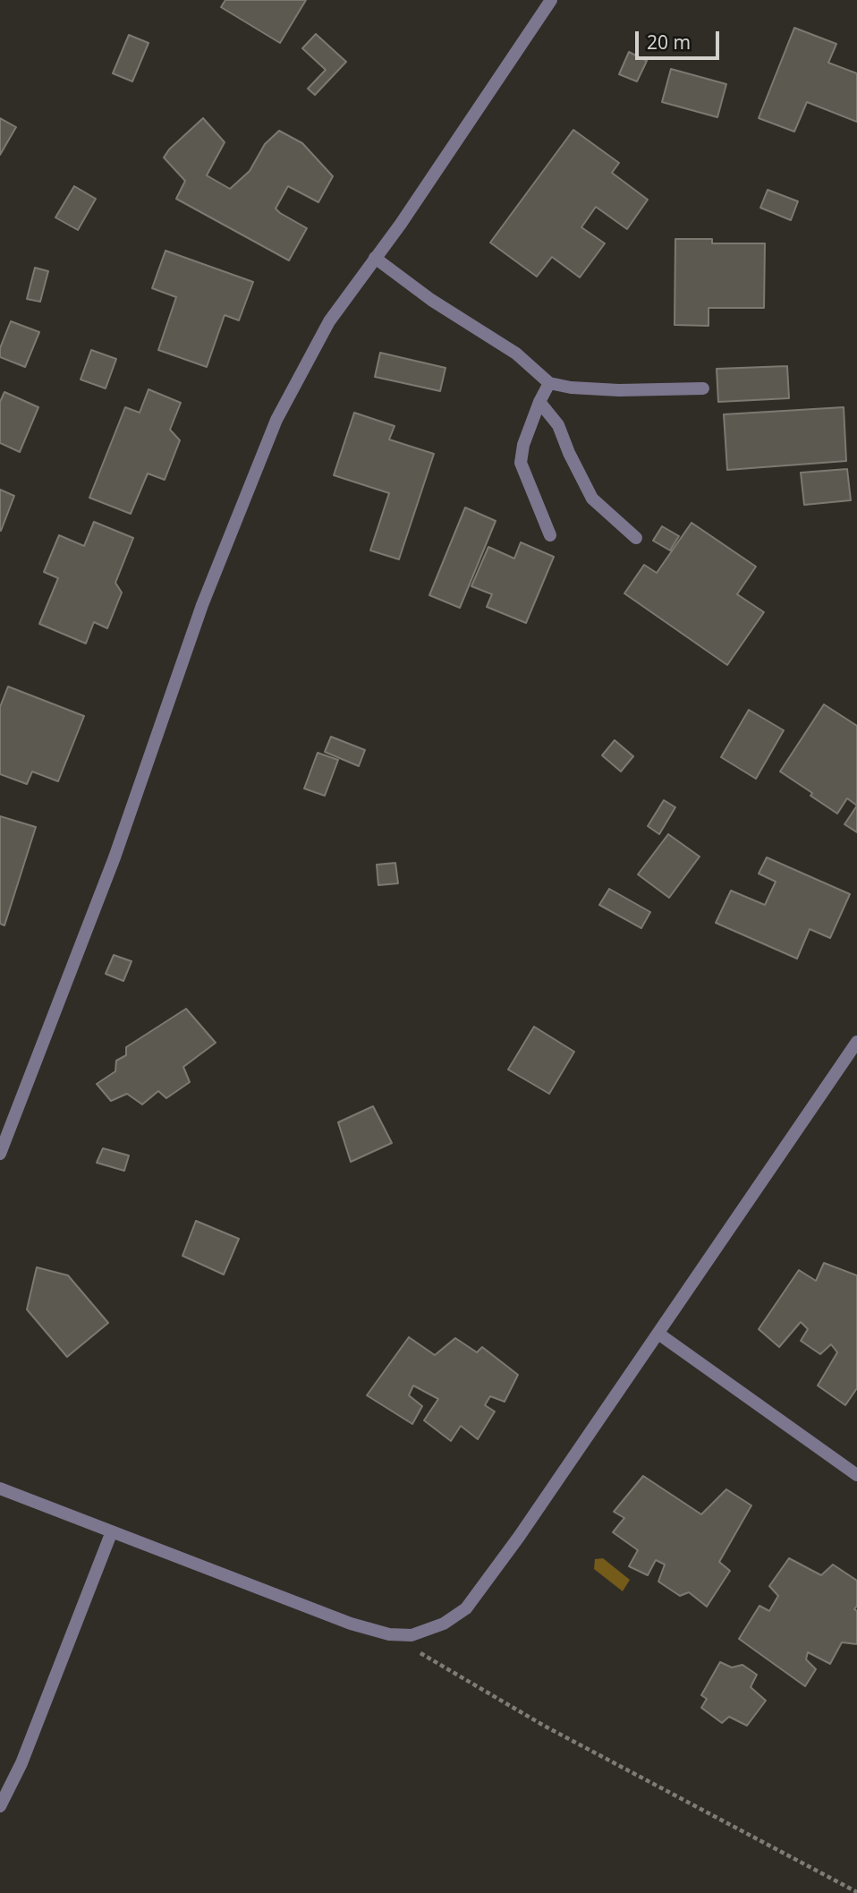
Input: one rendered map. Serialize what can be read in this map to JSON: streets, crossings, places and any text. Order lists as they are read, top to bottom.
{
  "scale_bar": "20 m"
}
